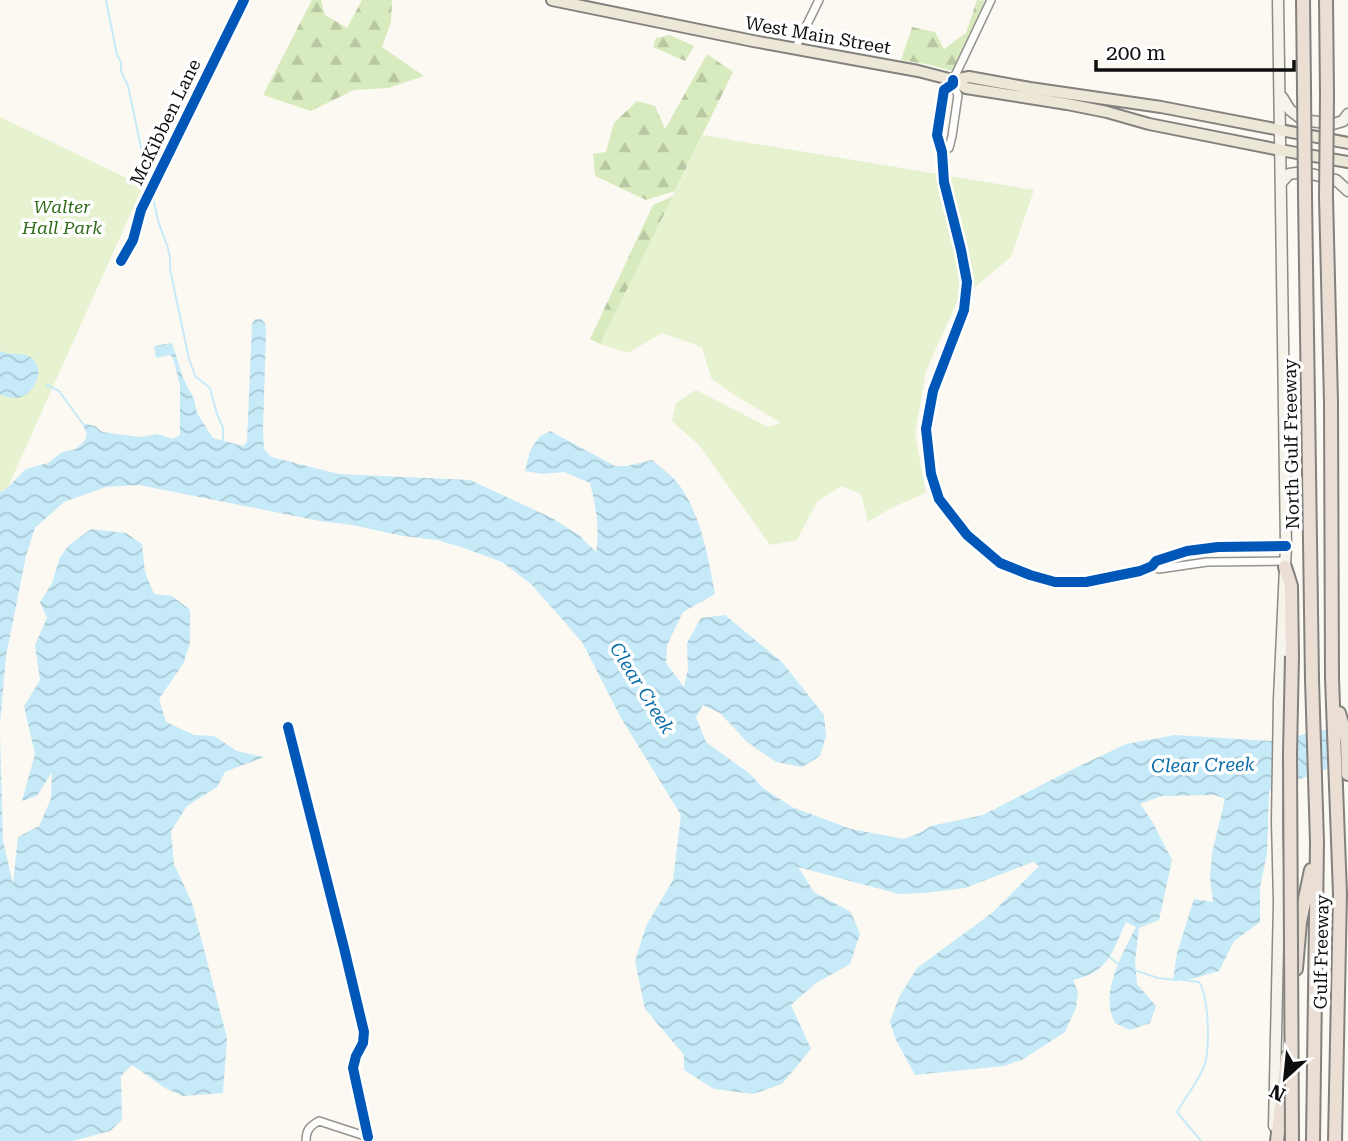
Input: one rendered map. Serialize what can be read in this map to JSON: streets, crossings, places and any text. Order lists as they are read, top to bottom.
{
  "streets": {
    "highway": ["North Gulf Freeway", "Gulf Freeway"],
    "main road": ["West Main Street"],
    "street": ["McKibben Lane"]
  },
  "crossings": [
    ["North Gulf Freeway", "Gulf Freeway"]
  ],
  "water": ["Clear Creek"],
  "parks": ["Walter Hall Park"],
  "scale_bar": "200 m",
  "north": "bottom left"
}
